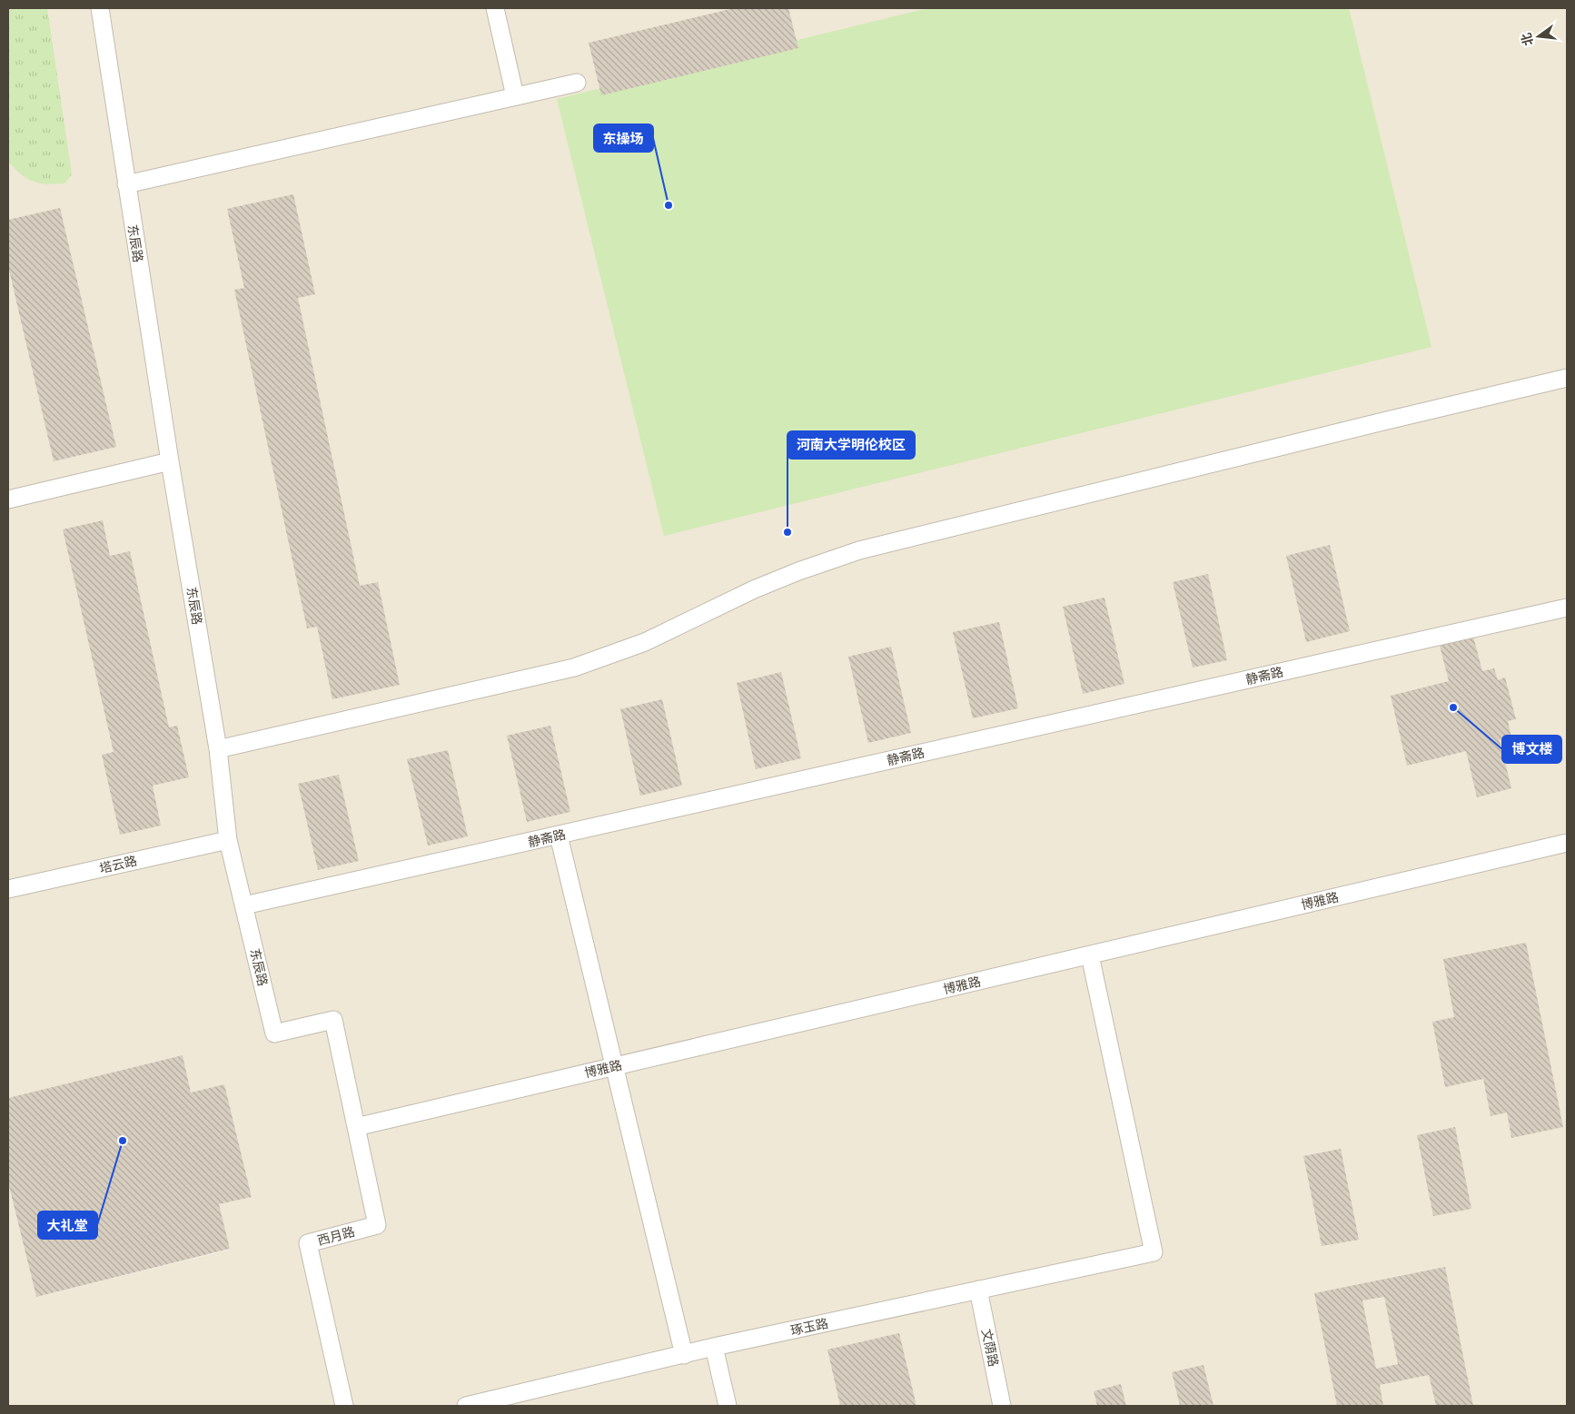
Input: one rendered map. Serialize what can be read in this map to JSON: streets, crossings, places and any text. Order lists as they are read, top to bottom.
{
  "streets": {
    "lane": [
      "东辰路",
      "静斋路",
      "塔云路",
      "博雅路",
      "西月路",
      "琢玉路",
      "文荫路"
    ]
  },
  "crossings": [
    ["东辰路", "静斋路"],
    ["东辰路", "塔云路"],
    ["东辰路", "博雅路"],
    ["东辰路", "西月路"],
    ["博雅路", "西月路"],
    ["博雅路", "琢玉路"],
    ["琢玉路", "文荫路"]
  ],
  "places": [
    "东操场",
    "河南大学明伦校区",
    "博文楼",
    "大礼堂"
  ],
  "north": "left"
}
